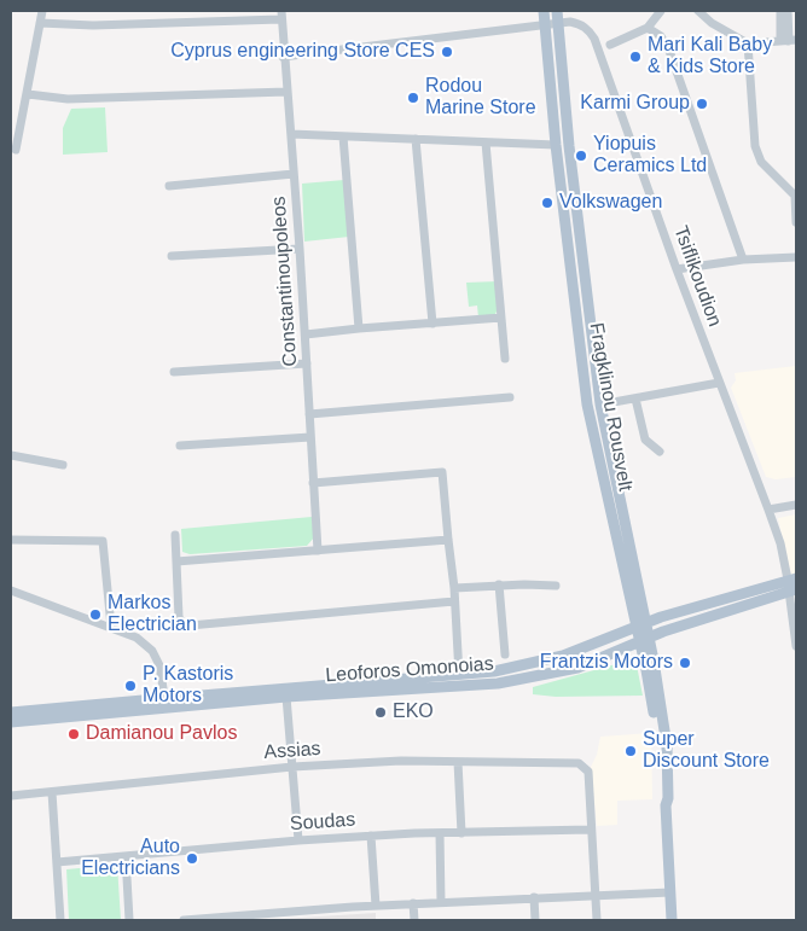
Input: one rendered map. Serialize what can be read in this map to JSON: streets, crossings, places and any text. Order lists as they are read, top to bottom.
{
  "streets": {
    "main road": ["Fragklinou Rousvelt", "Leoforos Omonoias"],
    "street": [
      "Tsiflikoudion",
      "Constantinoupoleos",
      "Assias",
      "Soudas"
    ]
  },
  "crossings": [
    ["Tsiflikoudion", "Fragklinou Rousvelt"],
    ["Tsiflikoudion", "Leoforos Omonoias"],
    ["Fragklinou Rousvelt", "Leoforos Omonoias"],
    ["Assias", "Soudas"]
  ],
  "places": [
    "Cyprus engineering Store CES",
    "Mari Kali Baby & Kids Store",
    "Rodou Marine Store",
    "Karmi Group",
    "Yiopuis Ceramics Ltd",
    "Volkswagen",
    "Markos Electrician",
    "Frantzis Motors",
    "P. Kastoris Motors",
    "EKO",
    "Damianou Pavlos",
    "Super Discount Store",
    "Auto Electricians"
  ]
}
